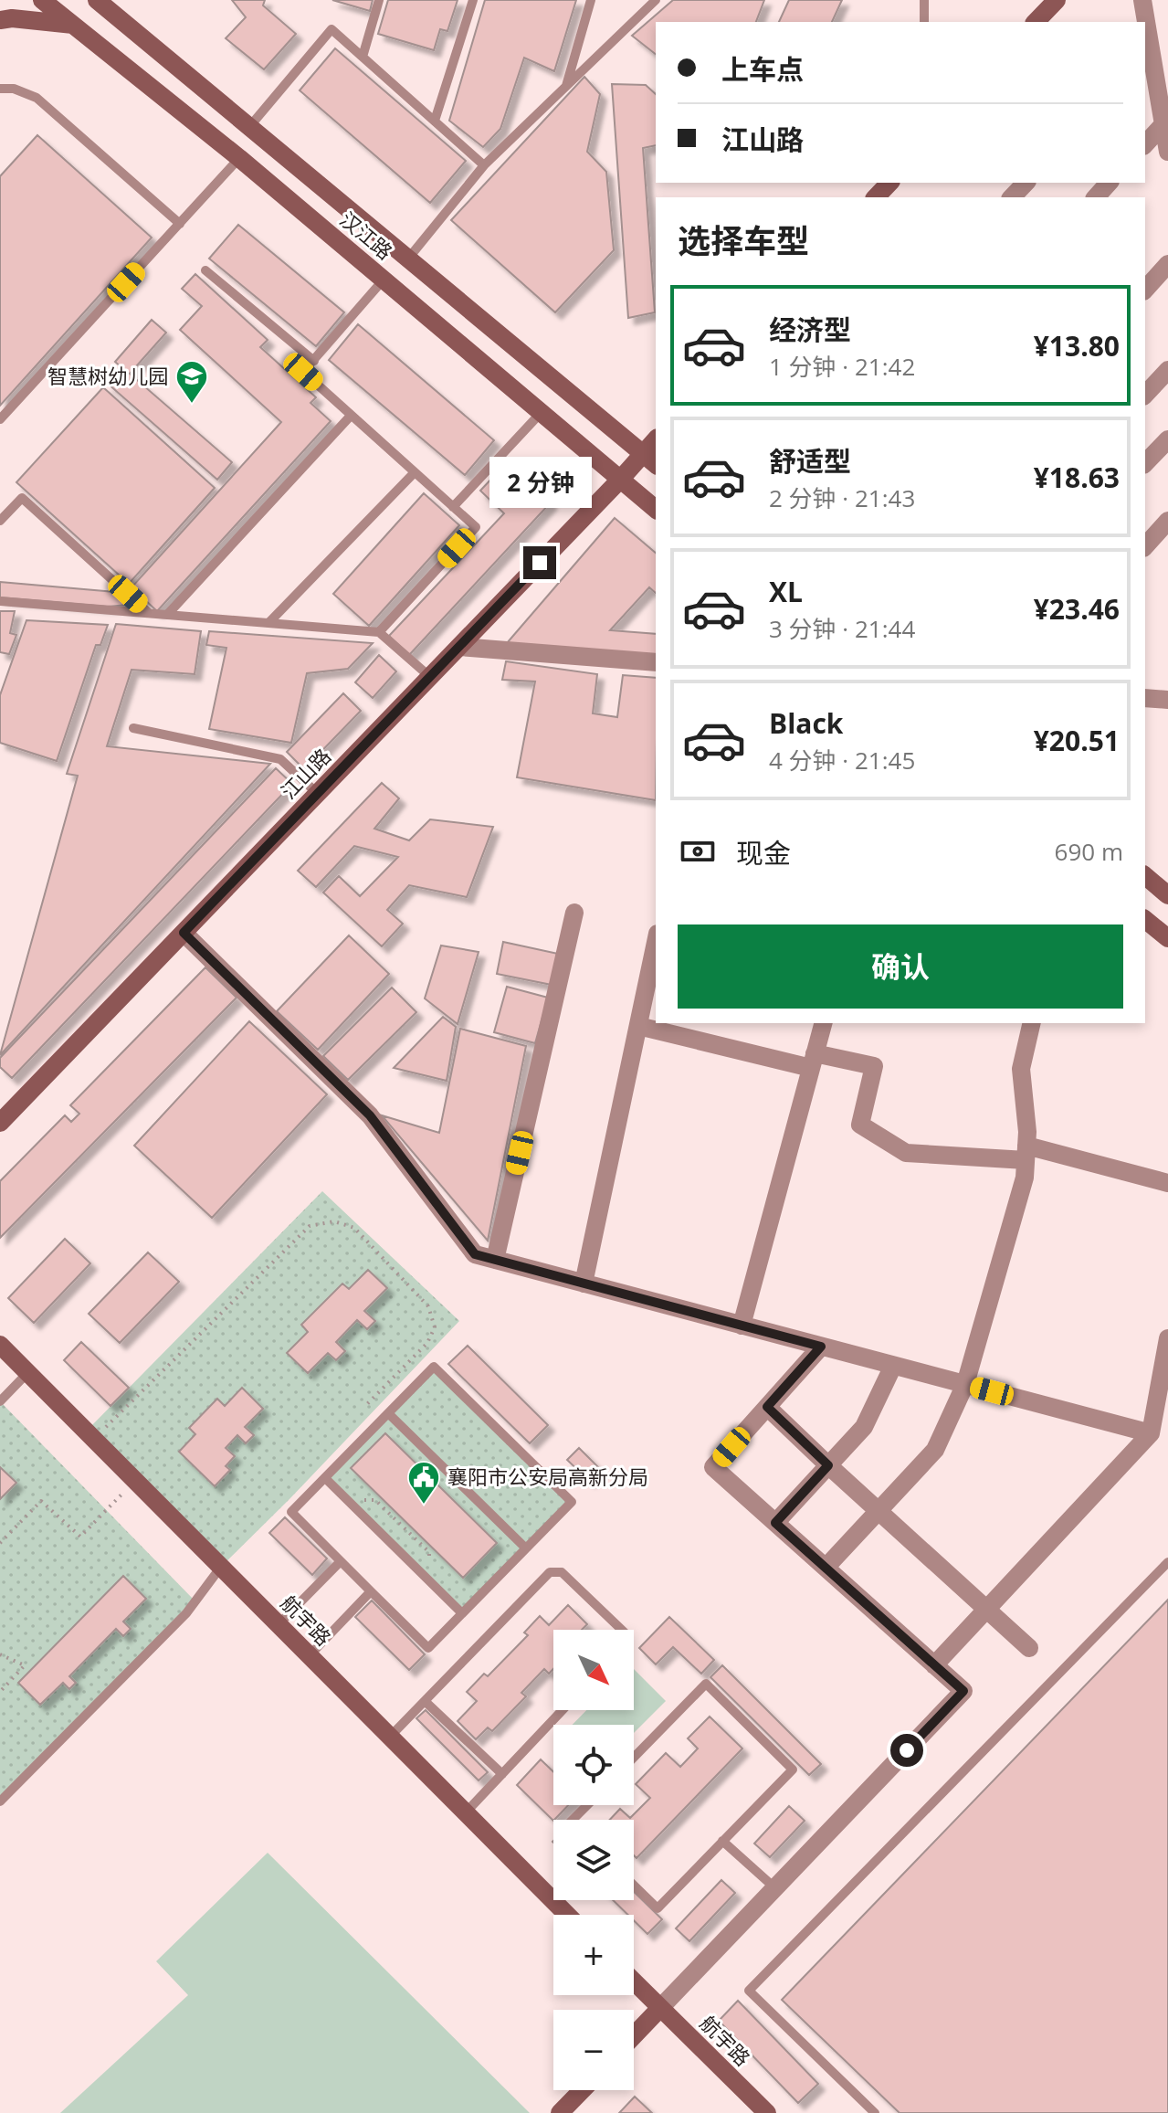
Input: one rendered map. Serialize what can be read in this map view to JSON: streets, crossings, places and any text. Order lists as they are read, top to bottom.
{
  "streets": {
    "street": ["汉江路", "江山路", "航宇路"]
  },
  "crossings": [
    ["汉江路", "江山路"]
  ],
  "places": {
    "school or university": ["智慧树幼儿园"],
    "public building": ["襄阳市公安局高新分局"]
  },
  "north": "bottom right",
  "page": {
    "banner": ["上车点", "江山路"],
    "heading": "选择车型",
    "list": [
      {
        "name": "经济型",
        "note": "1 分钟 · 21:42",
        "value": "¥13.80"
      },
      {
        "name": "舒适型",
        "note": "2 分钟 · 21:43",
        "value": "¥18.63"
      },
      {
        "name": "XL",
        "note": "3 分钟 · 21:44",
        "value": "¥23.46"
      },
      {
        "name": "Black",
        "note": "4 分钟 · 21:45",
        "value": "¥20.51"
      }
    ],
    "bubble": "2 分钟",
    "pay": ["现金", "690 m"],
    "buttons": "确认",
    "map_buttons": ["+", "−"]
  }
}
